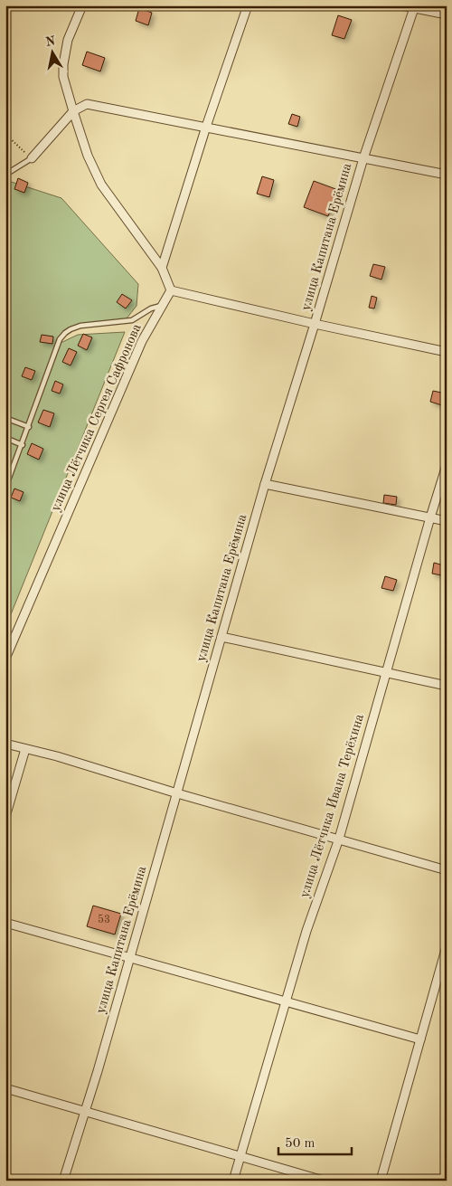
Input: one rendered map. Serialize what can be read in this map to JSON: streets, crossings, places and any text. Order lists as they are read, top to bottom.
{
  "streets": {
    "street": ["улица Капитана Ерёмина", "улица Лётчика Сергея Сафронова", "улица Лётчика Ивана Терёхина"]
  },
  "house_numbers": ["53"],
  "scale_bar": "50 m",
  "north": "top"
}
